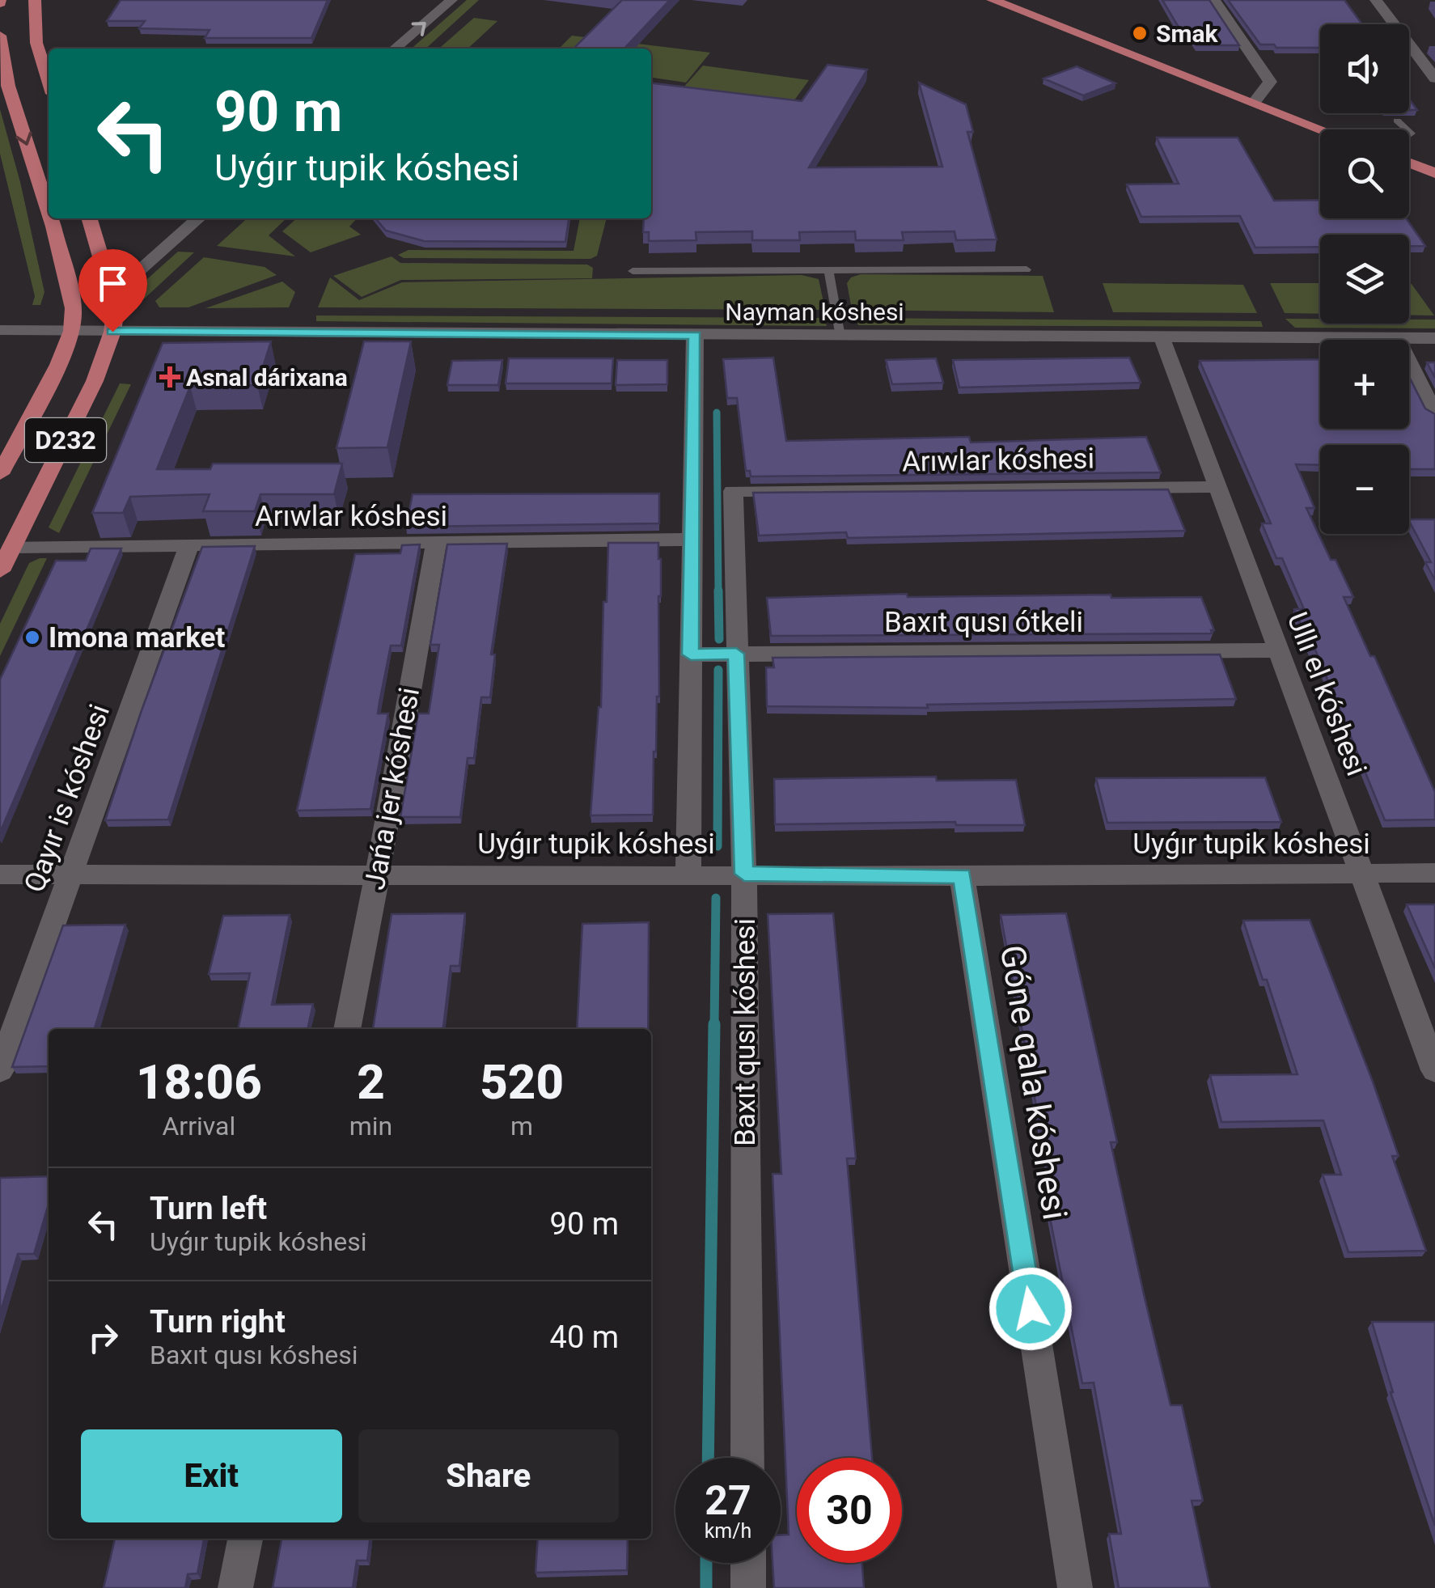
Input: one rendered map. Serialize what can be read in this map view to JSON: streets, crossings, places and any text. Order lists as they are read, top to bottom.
{
  "streets": {
    "main road": ["D232"],
    "street": [
      "Nayman kóshesi",
      "Arıwlar kóshesi",
      "Baxıt qusı ótkeli",
      "Ullı el kóshesi",
      "Jańa jer kóshesi",
      "Qayır is kóshesi",
      "Uyǵır tupik kóshesi",
      "Baxıt qusı kóshesi",
      "Góne qala kóshesi"
    ]
  },
  "crossings": [
    ["Nayman kóshesi", "D232"],
    ["Nayman kóshesi", "Ullı el kóshesi"],
    ["D232", "Arıwlar kóshesi"],
    ["Arıwlar kóshesi", "Ullı el kóshesi"],
    ["Arıwlar kóshesi", "Jańa jer kóshesi"],
    ["Arıwlar kóshesi", "Qayır is kóshesi"],
    ["Arıwlar kóshesi", "Baxıt qusı kóshesi"],
    ["Baxıt qusı ótkeli", "Ullı el kóshesi"],
    ["Baxıt qusı ótkeli", "Baxıt qusı kóshesi"],
    ["Ullı el kóshesi", "Uyǵır tupik kóshesi"],
    ["Jańa jer kóshesi", "Uyǵır tupik kóshesi"],
    ["Qayır is kóshesi", "Uyǵır tupik kóshesi"],
    ["Uyǵır tupik kóshesi", "Baxıt qusı kóshesi"],
    ["Uyǵır tupik kóshesi", "Góne qala kóshesi"]
  ],
  "places": {
    "other": ["Smak", "Imona market"],
    "health": ["Asnal dárixana"]
  },
  "page": {
    "map_buttons": ["+", "−"],
    "turn": ["90 m", "Uyǵır tupik kóshesi"],
    "eta": [
      "18:06",
      "Arrival",
      "2",
      "min",
      "520",
      "m"
    ],
    "list": [
      {
        "name": "Turn left",
        "note": "Uyǵır tupik kóshesi",
        "value": "90 m"
      },
      {
        "name": "Turn right",
        "note": "Baxıt qusı kóshesi",
        "value": "40 m"
      }
    ],
    "buttons": ["Exit", "Share"],
    "speed": "27 km/h",
    "limit": "30"
  }
}
